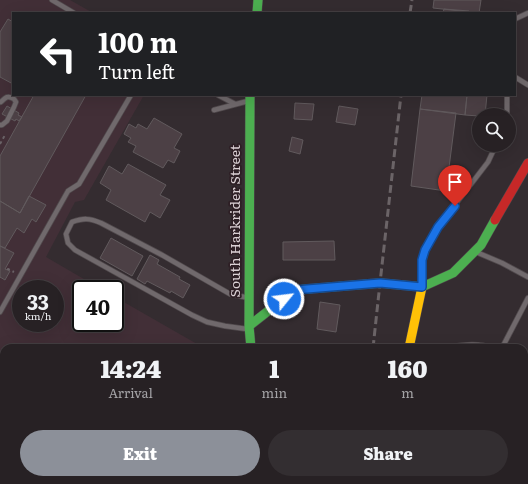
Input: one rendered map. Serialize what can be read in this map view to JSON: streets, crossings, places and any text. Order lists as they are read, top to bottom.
{
  "streets": {
    "street": ["South Harkrider Street"]
  },
  "page": {
    "turn": ["100 m", "Turn left"],
    "speed": "33 km/h",
    "limit": "40",
    "eta": [
      "14:24",
      "Arrival",
      "1",
      "min",
      "160",
      "m"
    ],
    "buttons": ["Exit", "Share"]
  }
}
